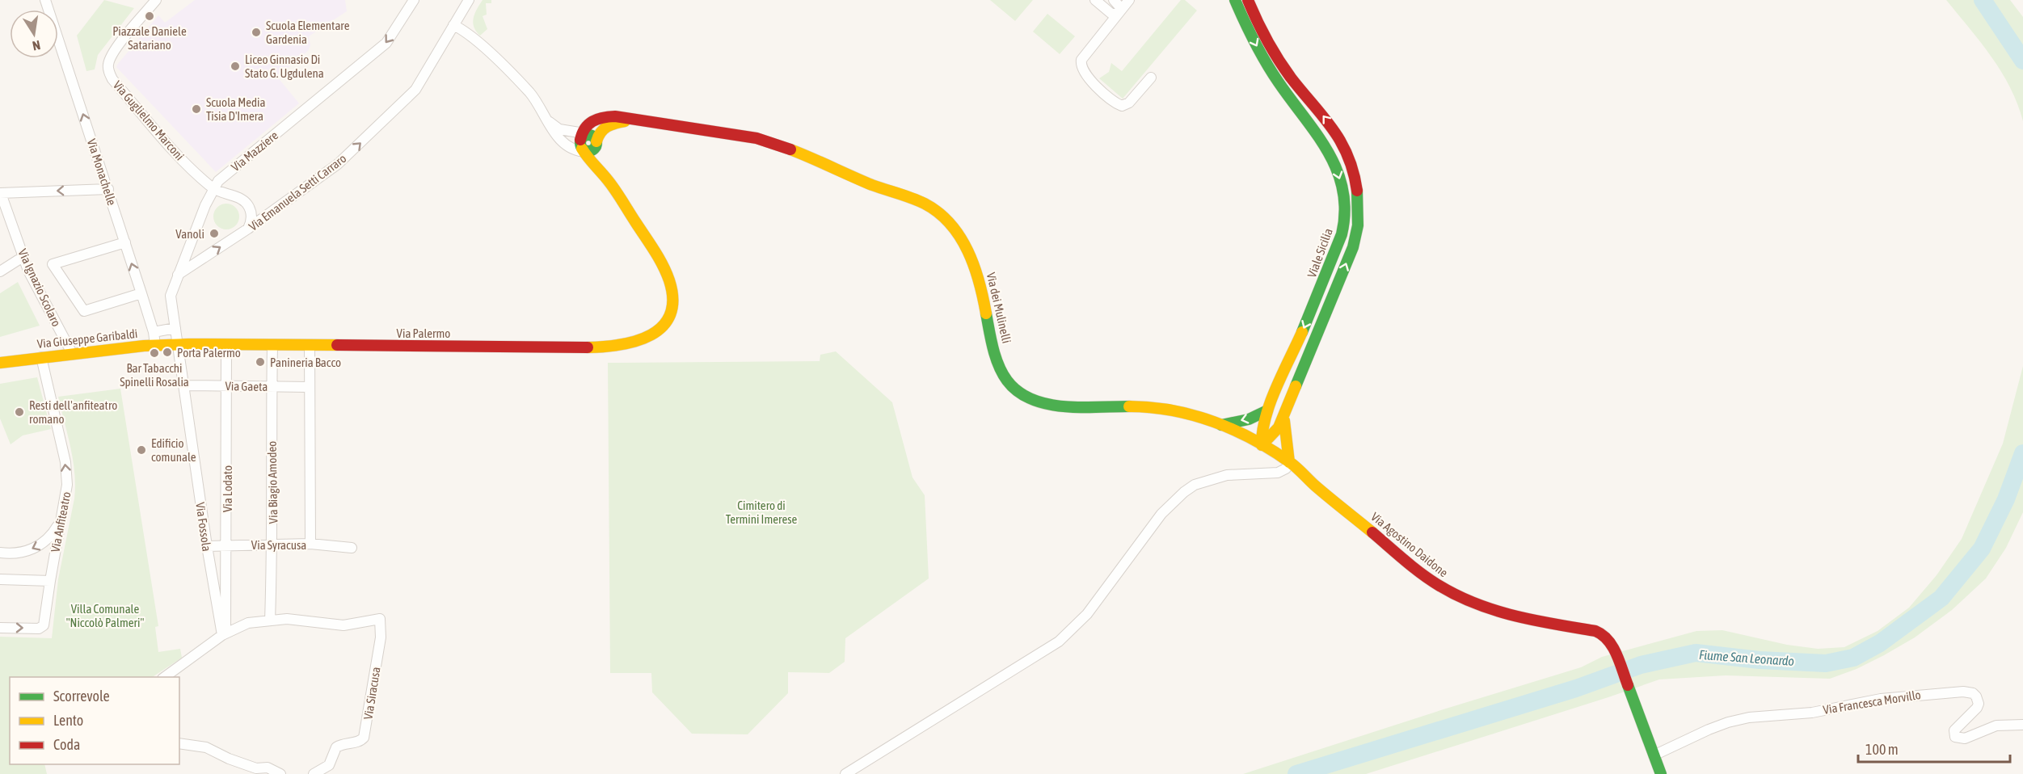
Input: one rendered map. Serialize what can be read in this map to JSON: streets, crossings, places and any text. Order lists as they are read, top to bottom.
{
  "streets": {
    "street": [
      "Via Guglielmo Marconi",
      "Via Mazziere",
      "Via Monachelle",
      "Via Emanuela Setti Carraro",
      "Viale Sicilia",
      "Via Ignazio Scolaro",
      "Via dei Mulinelli",
      "Via Palermo",
      "Via Giuseppe Garibaldi",
      "Via Gaeta",
      "Via Biagio Amodeo",
      "Via Lodato",
      "Via Anfiteatro",
      "Via Fossola",
      "Via Syracusa",
      "Via Agostino Daidone",
      "Via Siracusa",
      "Via Francesca Morvillo"
    ]
  },
  "crossings": [
    ["Via Guglielmo Marconi", "Via Mazziere"],
    ["Via Mazziere", "Via Emanuela Setti Carraro"],
    ["Via Mazziere", "Via Palermo"],
    ["Via Mazziere", "Via Giuseppe Garibaldi"],
    ["Via Mazziere", "Via Fossola"],
    ["Via Monachelle", "Via Giuseppe Garibaldi"],
    ["Viale Sicilia", "Via dei Mulinelli"],
    ["Viale Sicilia", "Via Agostino Daidone"],
    ["Via Ignazio Scolaro", "Via Giuseppe Garibaldi"],
    ["Via dei Mulinelli", "Via Palermo"],
    ["Via dei Mulinelli", "Via Agostino Daidone"],
    ["Via Palermo", "Via Giuseppe Garibaldi"],
    ["Via Palermo", "Via Biagio Amodeo"],
    ["Via Palermo", "Via Lodato"],
    ["Via Palermo", "Via Fossola"],
    ["Via Giuseppe Garibaldi", "Via Anfiteatro"],
    ["Via Giuseppe Garibaldi", "Via Fossola"],
    ["Via Gaeta", "Via Biagio Amodeo"],
    ["Via Gaeta", "Via Lodato"],
    ["Via Gaeta", "Via Fossola"],
    ["Via Biagio Amodeo", "Via Syracusa"],
    ["Via Biagio Amodeo", "Via Siracusa"],
    ["Via Lodato", "Via Fossola"],
    ["Via Lodato", "Via Syracusa"],
    ["Via Fossola", "Via Syracusa"],
    ["Via Agostino Daidone", "Via Francesca Morvillo"]
  ],
  "one_way": [
    "Via Mazziere",
    "Via Monachelle",
    "Via Emanuela Setti Carraro",
    "Via Anfiteatro"
  ],
  "water": ["Fiume San Leonardo"],
  "parks": ["Cimitero di Termini Imerese", "Villa Comunale \"Niccolò Palmeri\""],
  "places": [
    "Piazzale Daniele Satariano",
    "Scuola Elementare Gardenia",
    "Liceo Ginnasio Di Stato G. Ugdulena",
    "Scuola Media Tisia D'Imera",
    "Vanoli",
    "Porta Palermo",
    "Bar Tabacchi Spinelli Rosalia",
    "Panineria Bacco",
    "Resti dell'anfiteatro romano",
    "Edificio comunale"
  ],
  "legend": ["Scorrevole", "Lento", "Coda"],
  "scale_bar": "100 m",
  "north": "bottom"
}
